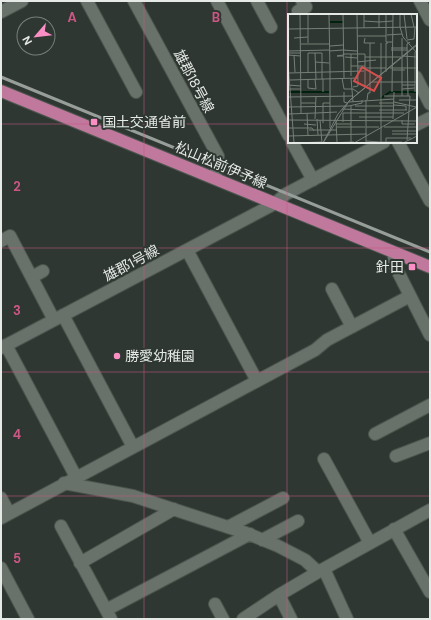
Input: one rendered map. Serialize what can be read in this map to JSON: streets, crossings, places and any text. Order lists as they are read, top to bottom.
{
  "streets": {
    "main road": ["松山松前伊予線"],
    "street": ["雄郡18号線", "雄郡1号線"]
  },
  "crossings": [
    ["雄郡18号線", "松山松前伊予線"],
    ["松山松前伊予線", "雄郡1号線"]
  ],
  "places": {
    "transit": ["国土交通省前", "針田"],
    "other": ["勝愛幼稚園"]
  },
  "north": "bottom left",
  "grid": {
    "columns": ["A", "B"],
    "rows": [
      "2",
      "3",
      "4",
      "5"
    ]
  }
}
